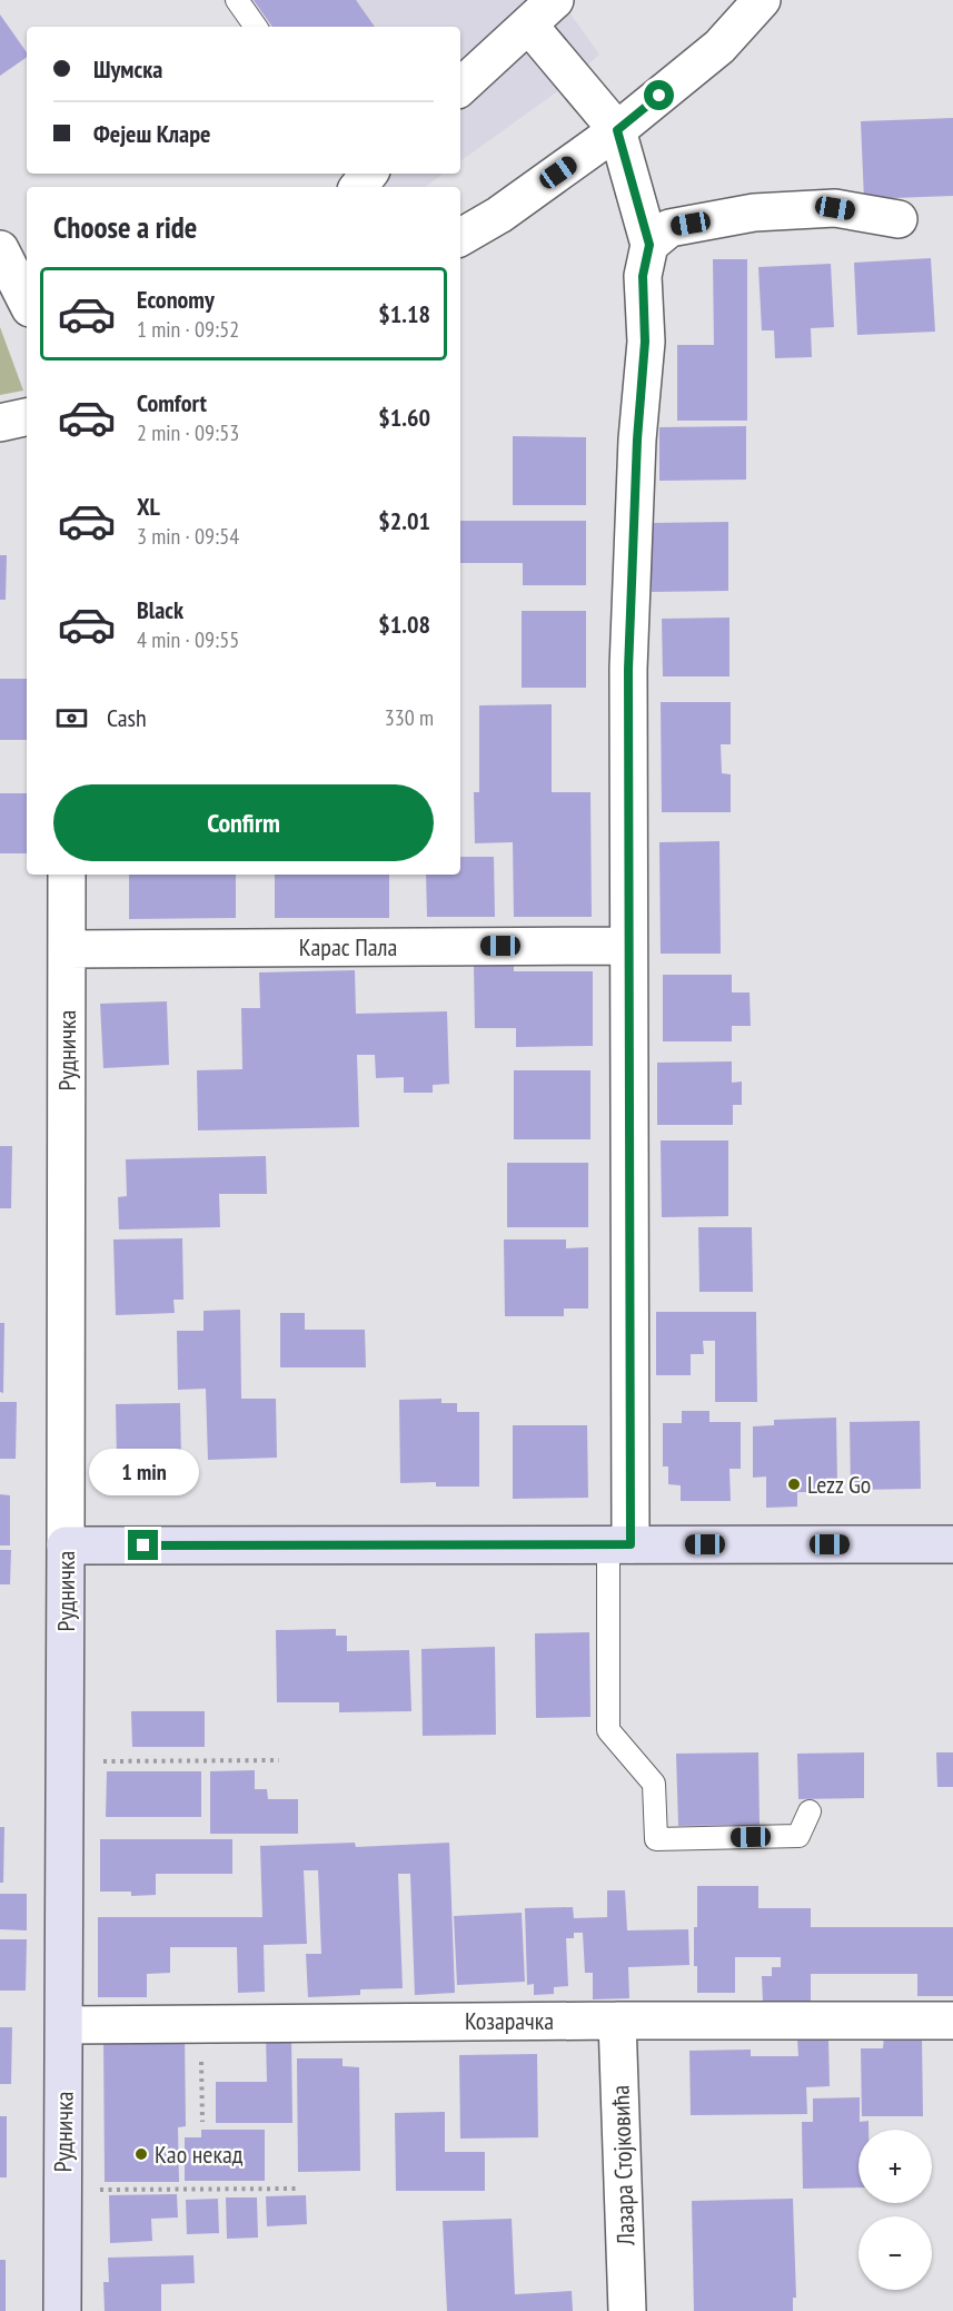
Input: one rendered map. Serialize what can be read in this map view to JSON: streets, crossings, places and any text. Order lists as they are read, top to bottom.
{
  "streets": {
    "street": [
      "Карас Пала",
      "Рудничка",
      "Козарачка",
      "Лазара Стојковића"
    ]
  },
  "crossings": [
    ["Карас Пала", "Рудничка"],
    ["Рудничка", "Козарачка"],
    ["Козарачка", "Лазара Стојковића"]
  ],
  "places": ["Lezz Go", "Као некад"],
  "page": {
    "banner": ["Шумска", "Фејеш Кларе"],
    "heading": "Choose a ride",
    "list": [
      {
        "name": "Economy",
        "note": "1 min · 09:52",
        "value": "$1.18"
      },
      {
        "name": "Comfort",
        "note": "2 min · 09:53",
        "value": "$1.60"
      },
      {
        "name": "XL",
        "note": "3 min · 09:54",
        "value": "$2.01"
      },
      {
        "name": "Black",
        "note": "4 min · 09:55",
        "value": "$1.08"
      }
    ],
    "pay": ["Cash", "330 m"],
    "buttons": "Confirm",
    "bubble": "1 min",
    "map_buttons": ["+", "−"]
  }
}
